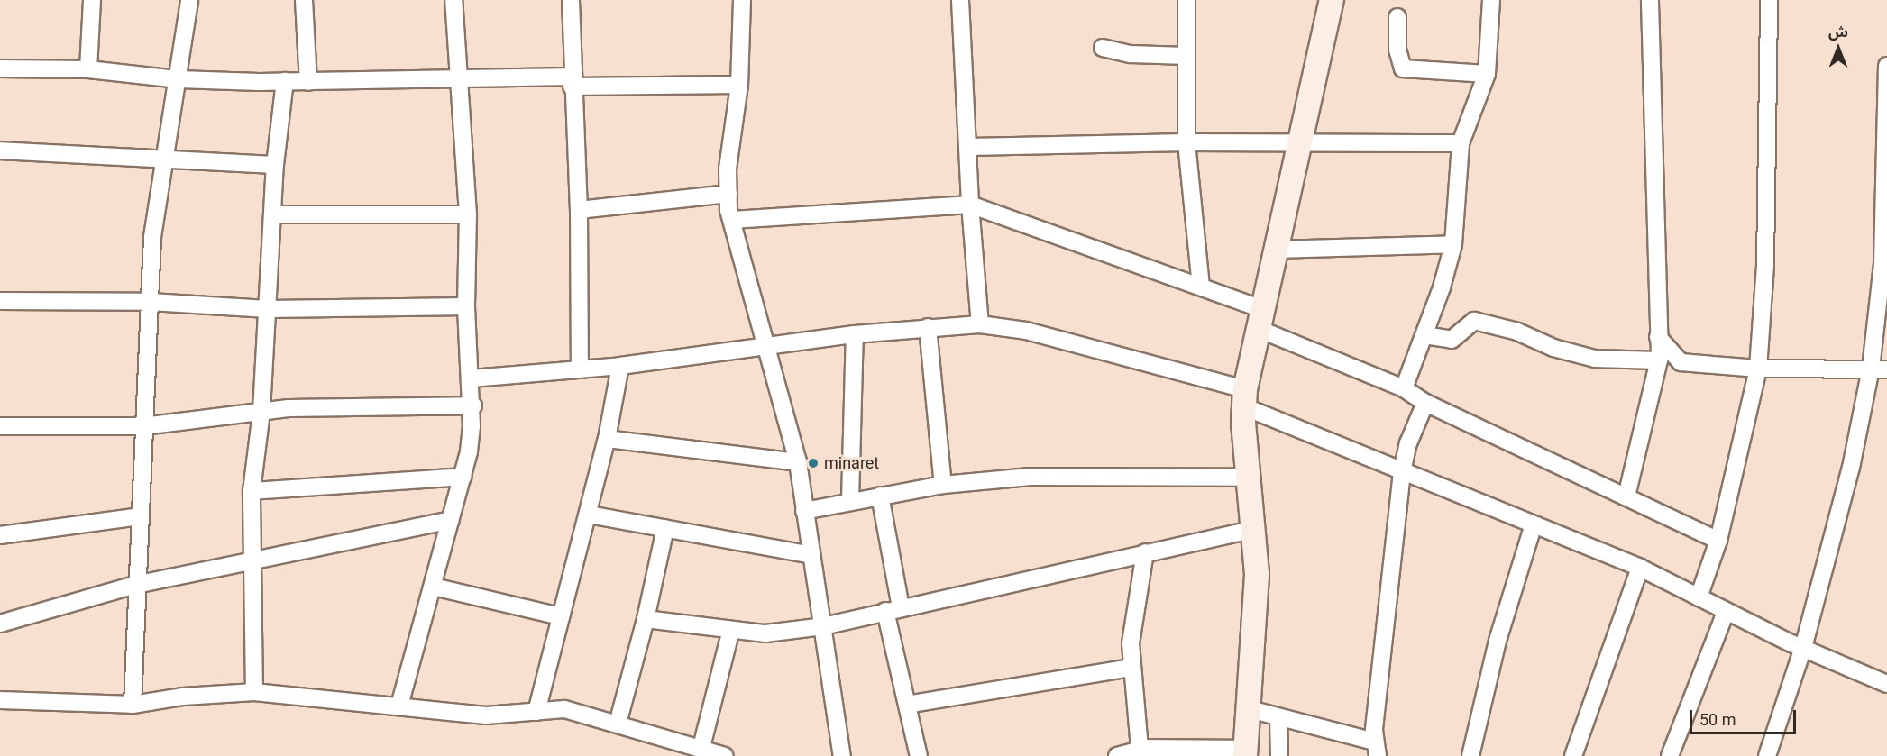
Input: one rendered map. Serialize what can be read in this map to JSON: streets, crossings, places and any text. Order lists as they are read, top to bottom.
{
  "places": ["minaret"],
  "scale_bar": "50 m",
  "north": "top"
}
